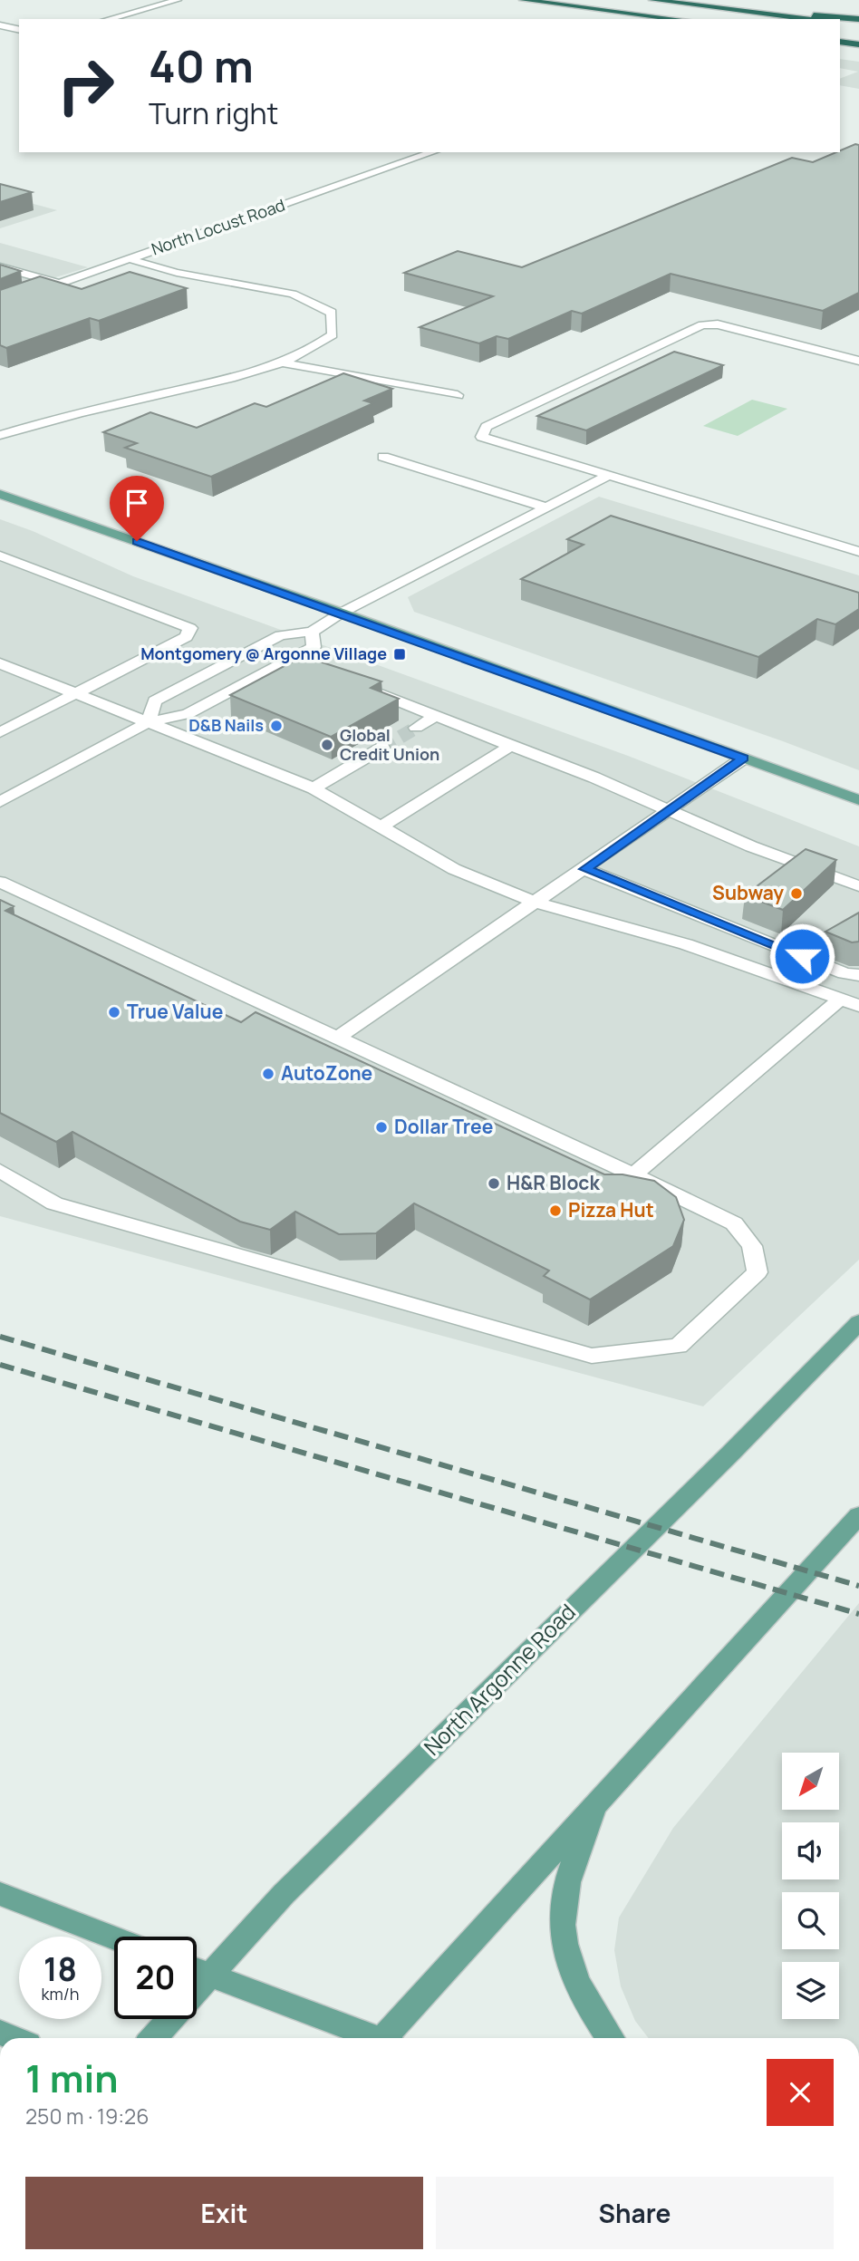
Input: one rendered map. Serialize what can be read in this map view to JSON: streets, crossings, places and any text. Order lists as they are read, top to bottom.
{
  "streets": {
    "main road": ["North Argonne Road"],
    "street": ["North Locust Road"]
  },
  "places": {
    "transit": ["Montgomery @ Argonne Village"],
    "other": [
      "D&B Nails",
      "Global Credit Union",
      "Subway",
      "True Value",
      "AutoZone",
      "Dollar Tree",
      "H&R Block",
      "Pizza Hut"
    ]
  },
  "north": "bottom left",
  "page": {
    "turn": ["40 m", "Turn right"],
    "speed": "18 km/h",
    "limit": "20",
    "heading": ["1 min", "250 m · 19:26"],
    "buttons": ["Exit", "Share"]
  }
}
